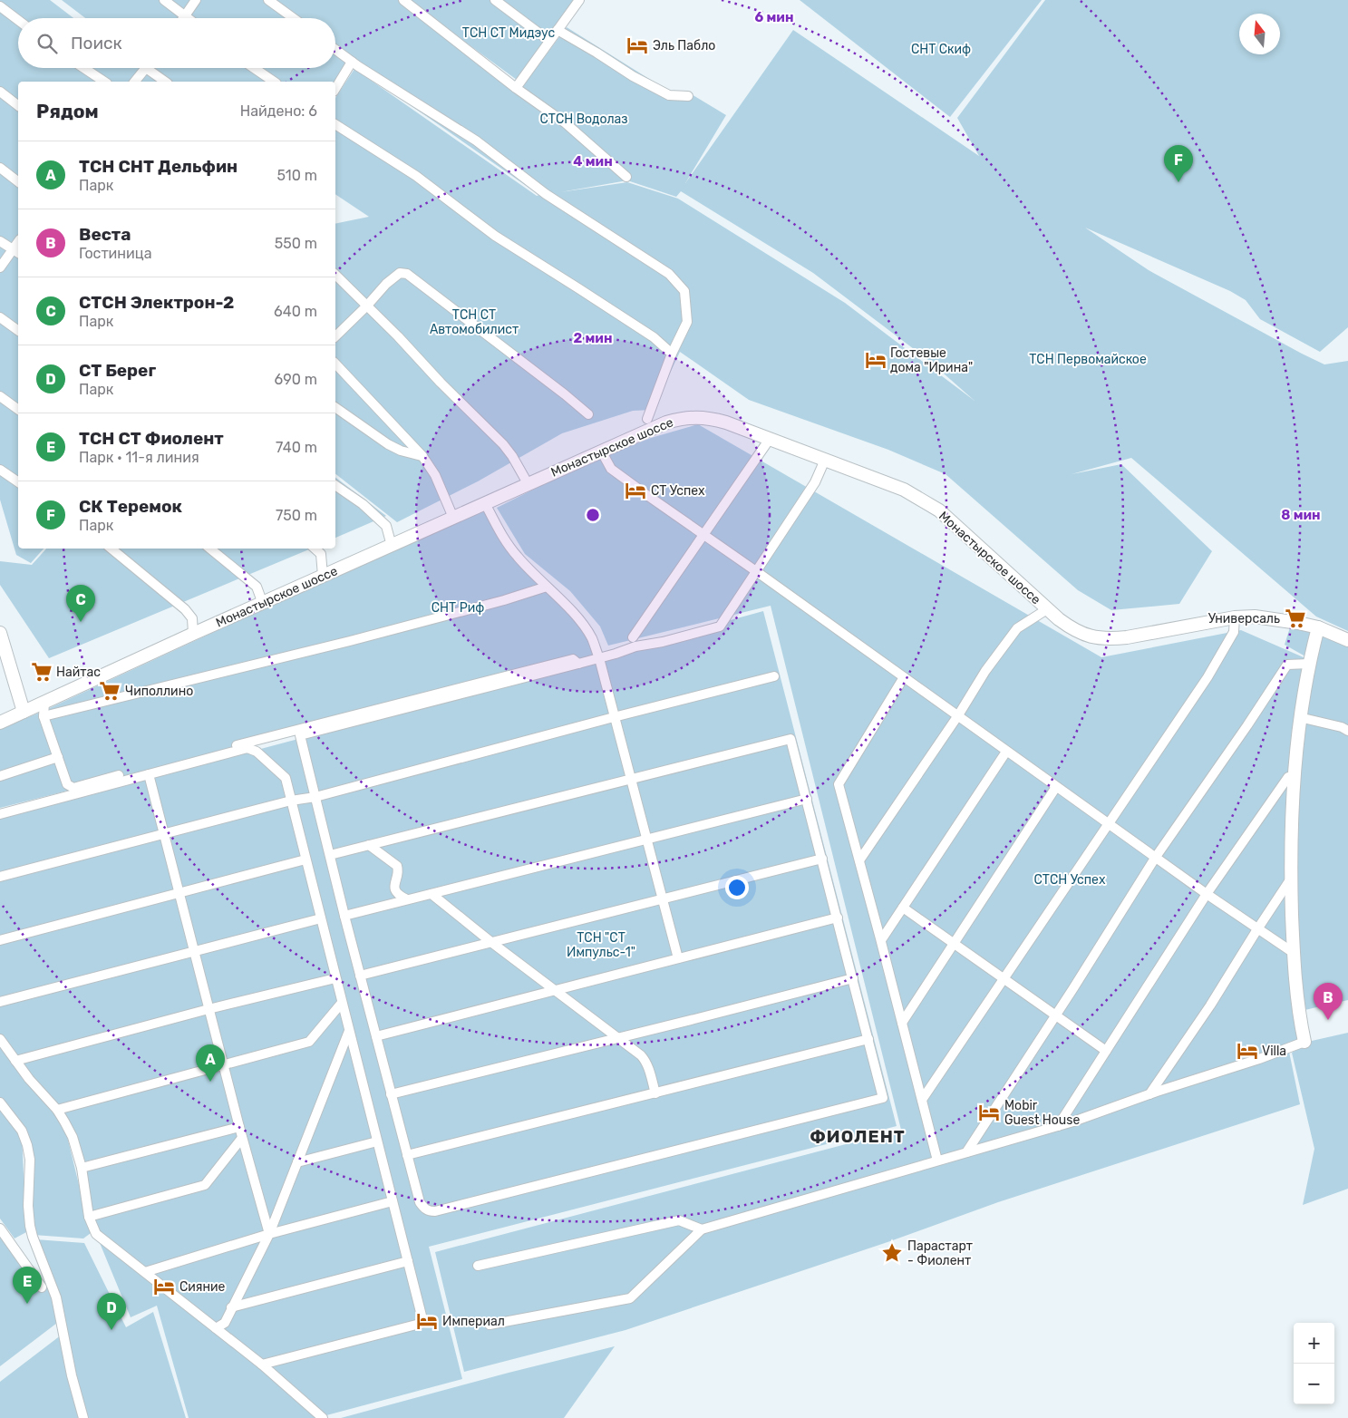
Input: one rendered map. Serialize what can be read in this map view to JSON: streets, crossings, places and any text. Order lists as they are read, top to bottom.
{
  "streets": {
    "main road": ["Монастырское шоссе"]
  },
  "districts": ["ФИОЛЕНТ"],
  "parks": [
    "ТСН СТ Мидэус",
    "СНТ Скиф",
    "СТСН Водолаз",
    "ТСН СТ Автомобилист",
    "ТСН Первомайское",
    "СНТ Риф",
    "СТСН Успех",
    "ТСН \"СТ Импульс-1\""
  ],
  "places": {
    "hotel": [
      "Эль Пабло",
      "Гостевые дома \"Ирина\"",
      "СТ Успех",
      "Villa",
      "Mobir Guest House",
      "Сияние",
      "Империал"
    ],
    "supermarket": ["Универсаль", "Найтас", "Чиполлино"],
    "place": ["Парастарт - Фиолент"]
  },
  "north": "top",
  "page": {
    "search": "Поиск",
    "heading": ["Рядом", "Найдено: 6"],
    "list": [
      {
        "mark": "A",
        "name": "ТСН СНТ Дельфин",
        "note": "Парк",
        "value": "510 m"
      },
      {
        "mark": "B",
        "name": "Веста",
        "note": "Гостиница",
        "value": "550 m"
      },
      {
        "mark": "C",
        "name": "СТСН Электрон-2",
        "note": "Парк",
        "value": "640 m"
      },
      {
        "mark": "D",
        "name": "СТ Берег",
        "note": "Парк",
        "value": "690 m"
      },
      {
        "mark": "E",
        "name": "ТСН СТ Фиолент",
        "note": "Парк · 11-я линия",
        "value": "740 m"
      },
      {
        "mark": "F",
        "name": "СК Теремок",
        "note": "Парк",
        "value": "750 m"
      }
    ],
    "pins": [
      "F",
      "C",
      "B",
      "A",
      "E",
      "D"
    ],
    "map_buttons": ["+", "−"]
  },
  "rings": [
    "6 мин",
    "4 мин",
    "2 мин",
    "8 мин"
  ]
}
